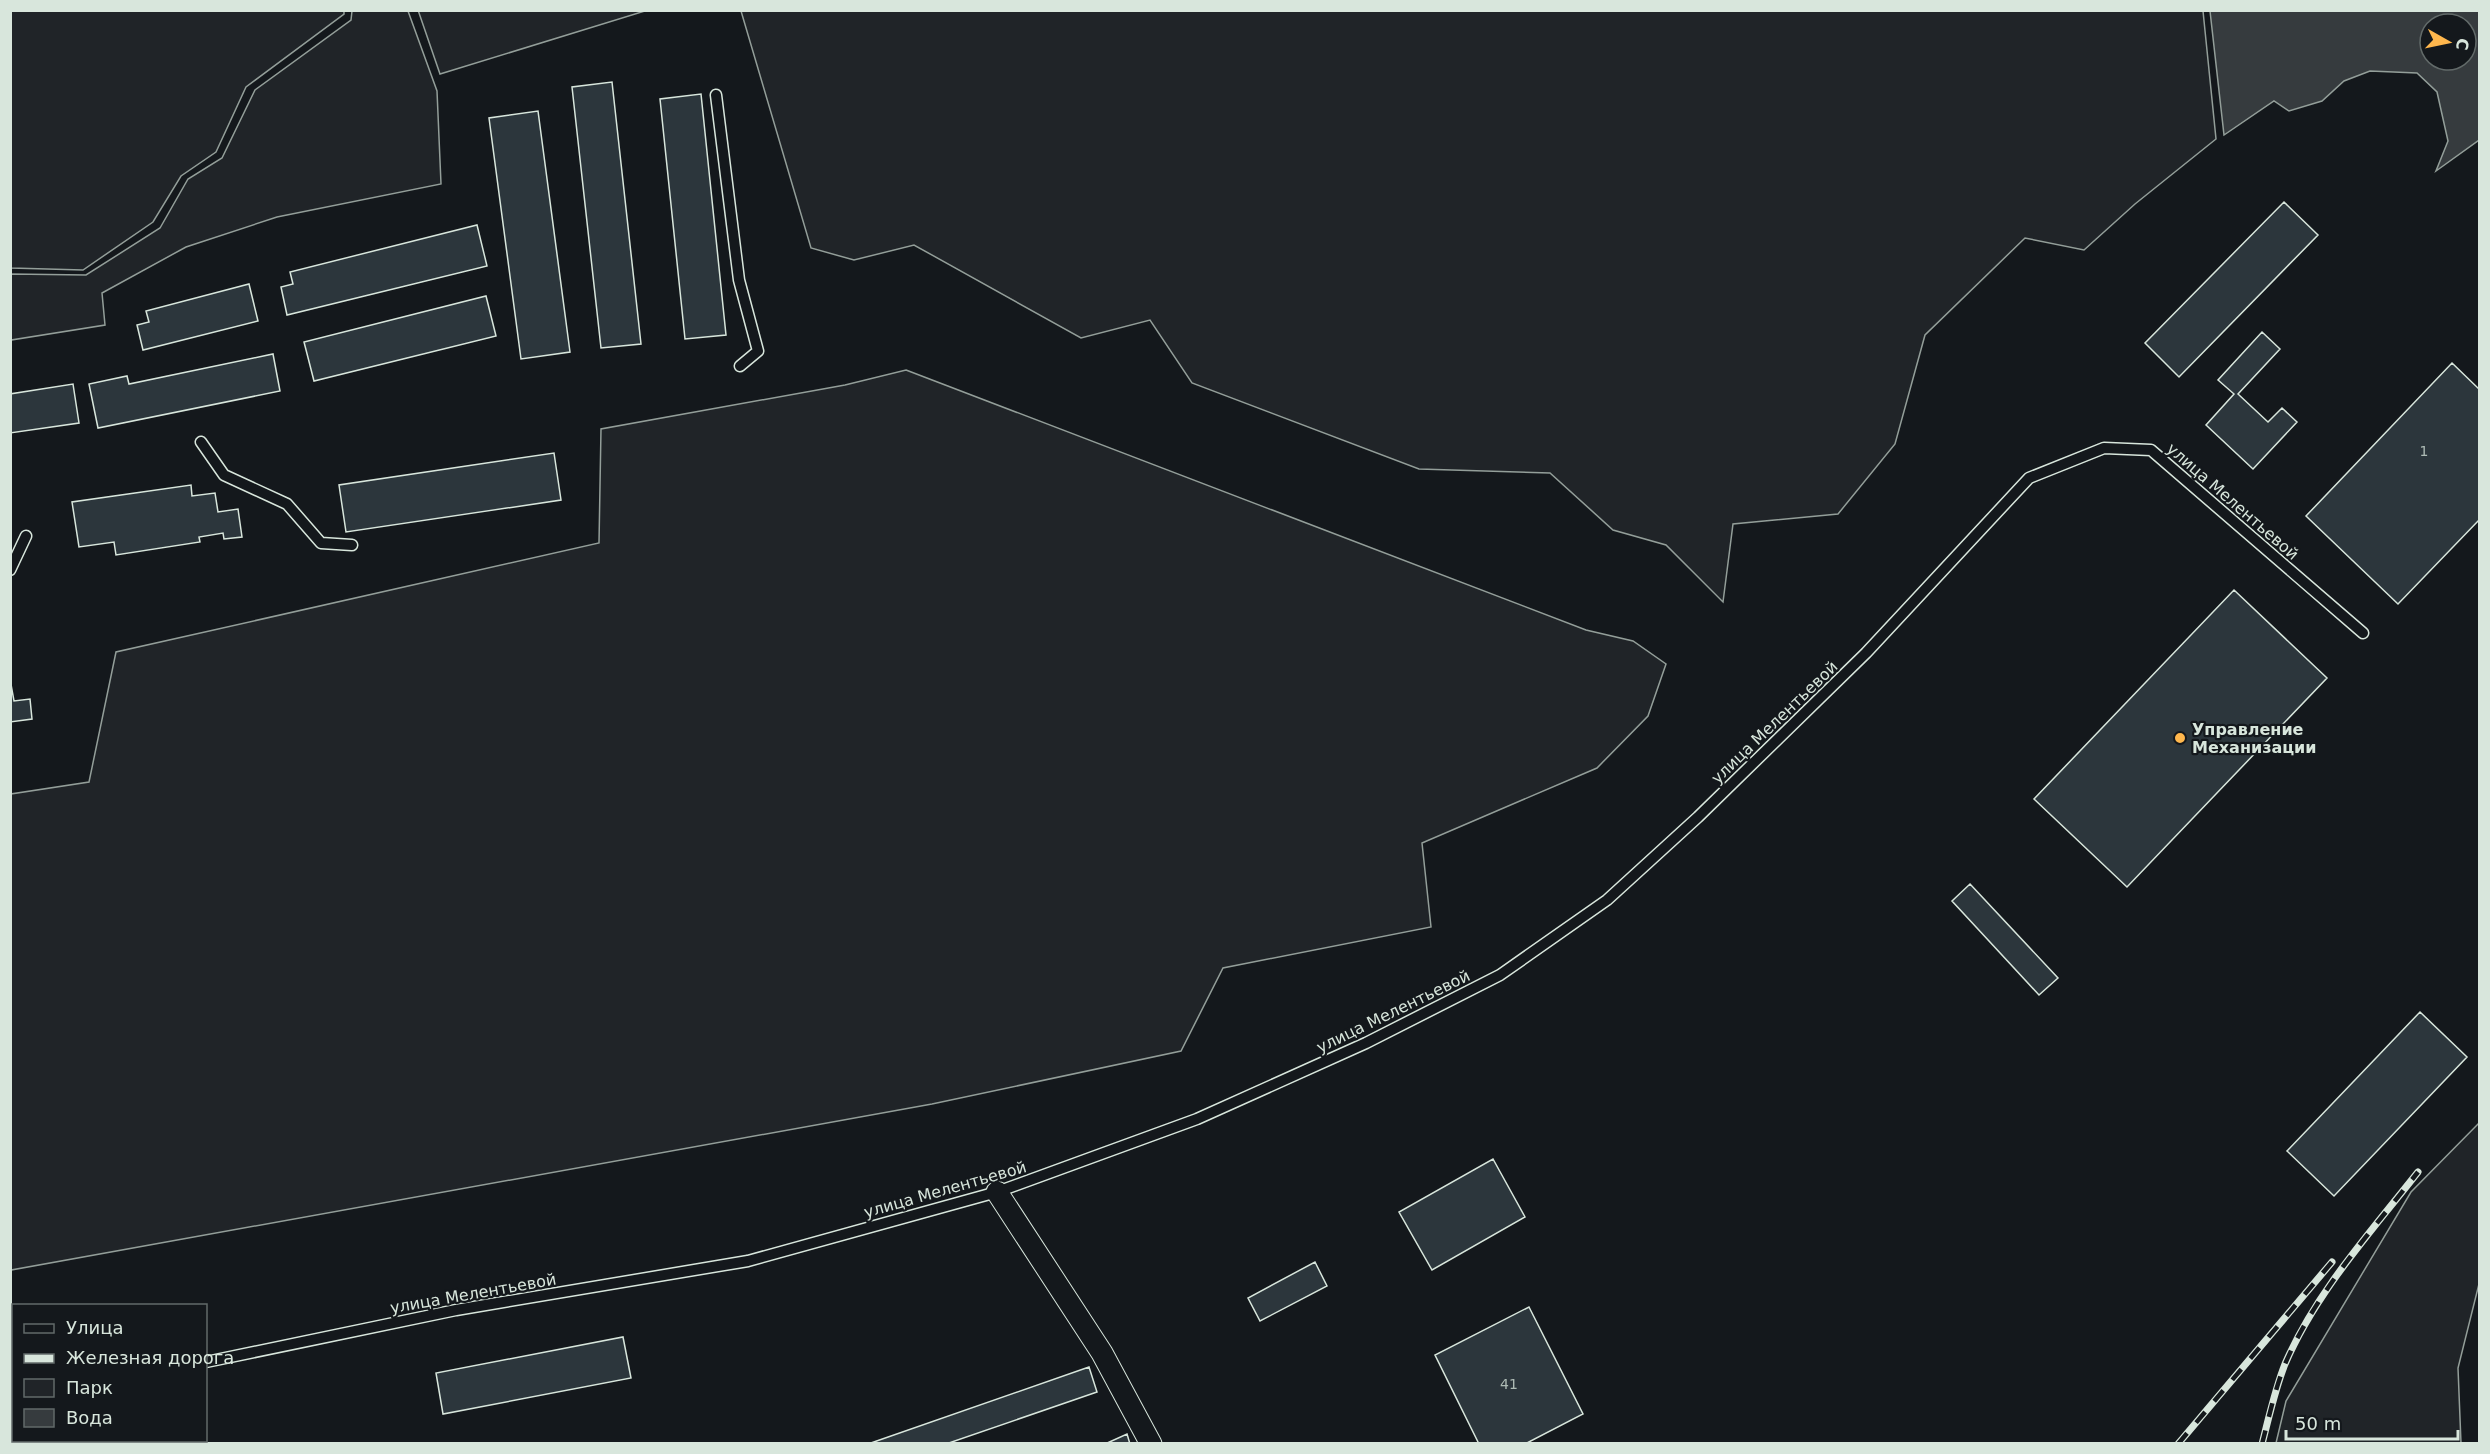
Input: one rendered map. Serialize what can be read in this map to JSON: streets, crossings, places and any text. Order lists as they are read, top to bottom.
{
  "streets": {
    "lane": ["улица Мелентьевой"]
  },
  "places": ["Управление Механизации"],
  "house_numbers": ["1", "41"],
  "legend": [
    "Улица",
    "Железная дорога",
    "Парк",
    "Вода"
  ],
  "scale_bar": "50 m",
  "north": "right"
}
